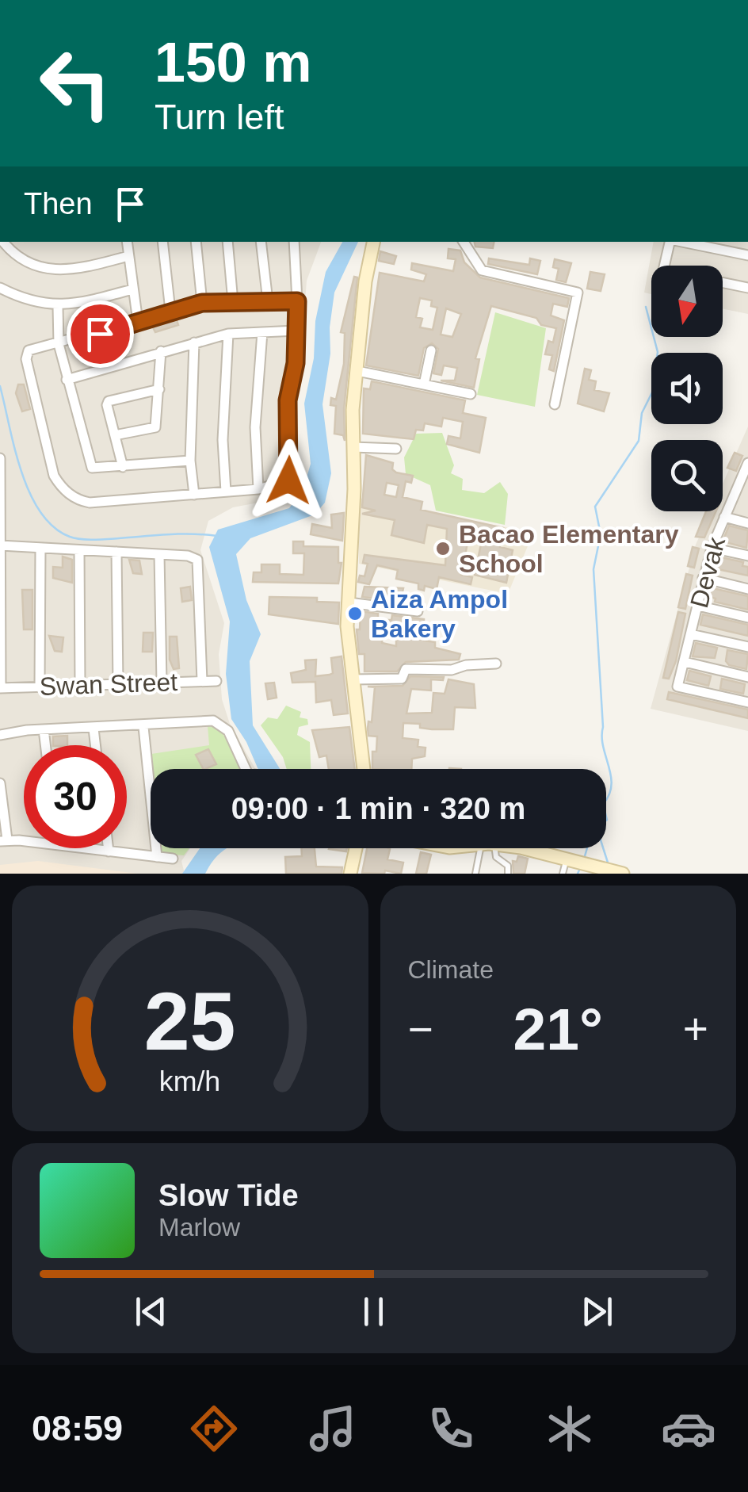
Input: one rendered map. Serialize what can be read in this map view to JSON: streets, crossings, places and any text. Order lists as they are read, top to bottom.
{
  "streets": {
    "street": ["Devak", "Swan Street"]
  },
  "places": ["Bacao Elementary School", "Aiza Ampol Bakery"],
  "north": "bottom",
  "page": {
    "turn": ["150 m", "Turn left"],
    "then": "Then",
    "limit": "30",
    "trip": "09:00 · 1 min · 320 m",
    "tile": "Climate",
    "heat": ["−", "21°", "+"],
    "song": ["Slow Tide", "Marlow"],
    "tabs": "08:59",
    "gauge": ["25", "km/h"]
  }
}
